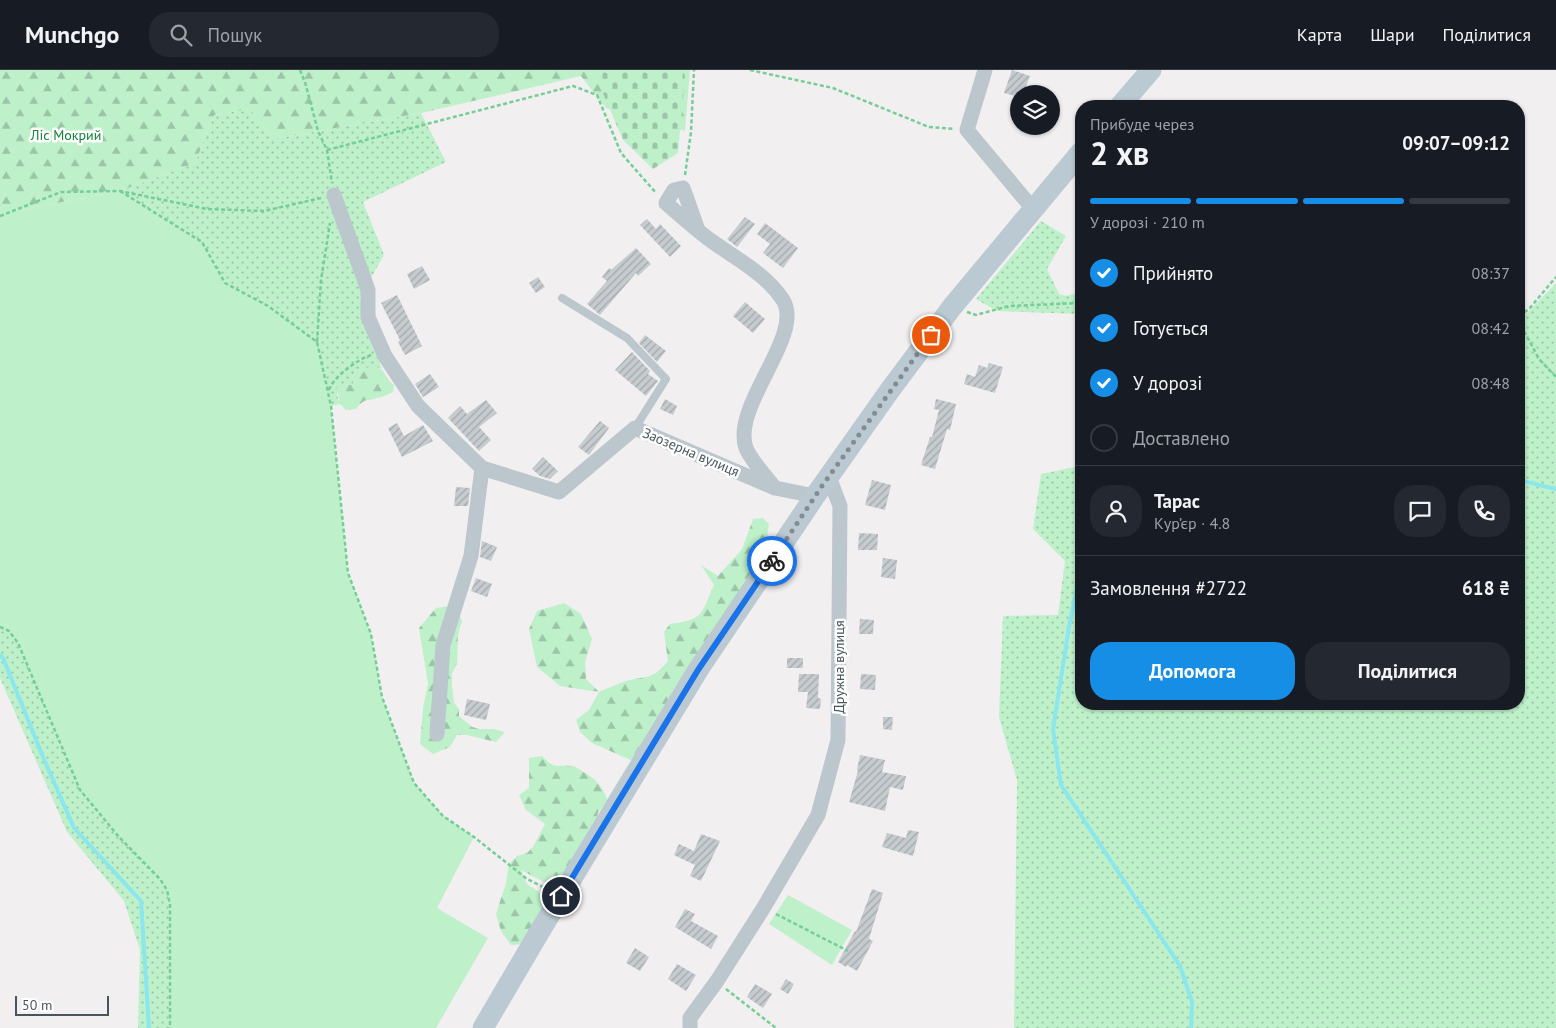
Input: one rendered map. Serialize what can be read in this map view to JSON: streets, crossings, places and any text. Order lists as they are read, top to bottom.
{
  "streets": {
    "street": ["Заозерна вулиця", "Дружна вулиця"]
  },
  "parks": ["Ліс Мокрий"],
  "scale_bar": "50 m",
  "page": {
    "header": "Munchgo",
    "search": "Пошук",
    "nav": ["Карта", "Шари", "Поділитися"],
    "heading": ["2 хв", "Прибуде через", "09:07–09:12"],
    "panel": [
      "Тарас",
      "Кур’єр · 4.8",
      "Замовлення #2722",
      "618 ₴"
    ],
    "bar": "У дорозі · 210 m",
    "list": [
      ["Прийнято", "08:37"],
      ["Готується", "08:42"],
      ["У дорозі", "08:48"],
      "Доставлено"
    ],
    "buttons": ["Допомога", "Поділитися"],
    "scale": "50 m"
  }
}
